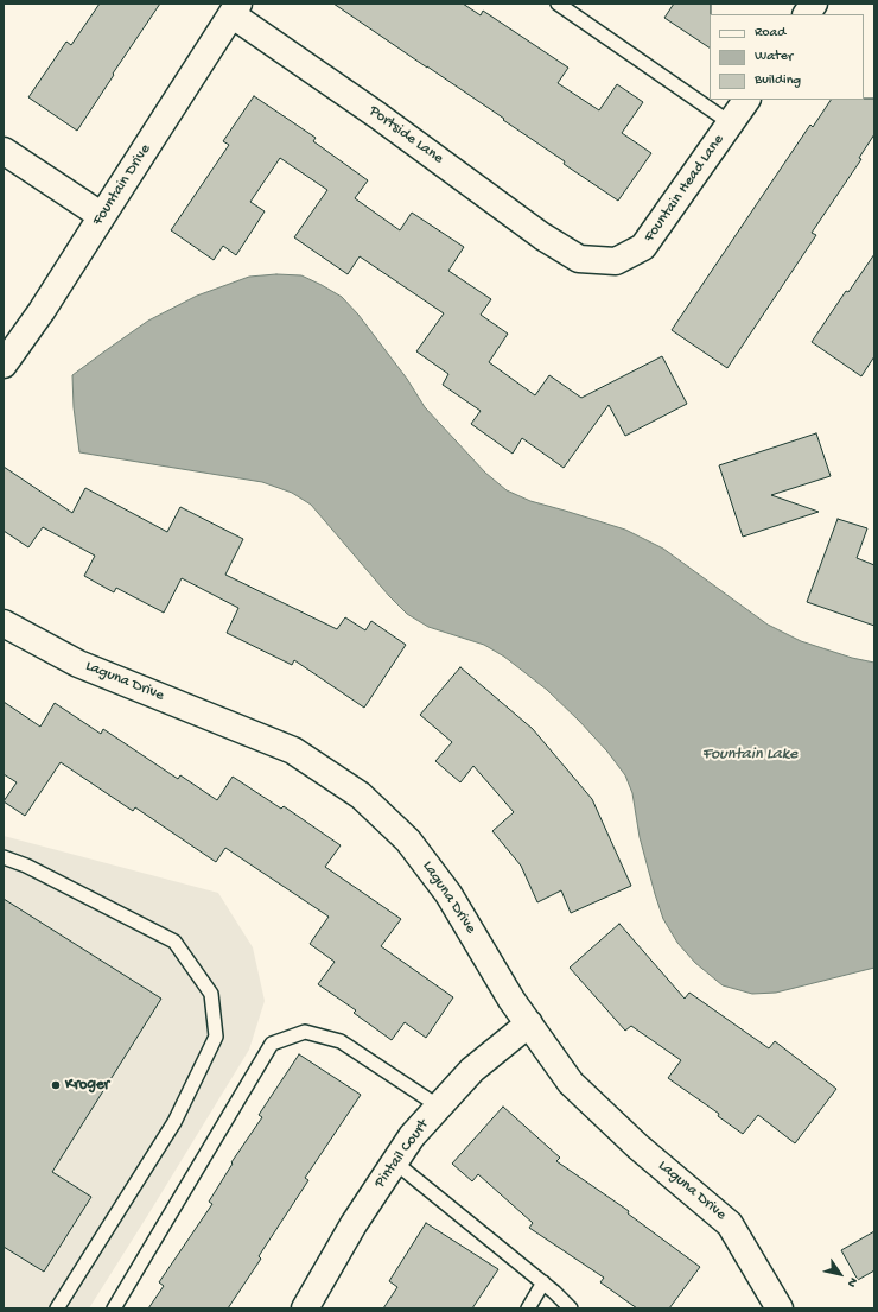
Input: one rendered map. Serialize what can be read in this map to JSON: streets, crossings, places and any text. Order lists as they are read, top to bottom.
{
  "streets": {
    "street": [
      "Portside Lane",
      "Fountain Drive",
      "Fountain Head Lane",
      "Laguna Drive",
      "Pintail Court"
    ]
  },
  "crossings": [
    ["Portside Lane", "Fountain Drive"],
    ["Portside Lane", "Fountain Head Lane"],
    ["Laguna Drive", "Pintail Court"]
  ],
  "water": ["Fountain Lake"],
  "places": ["Kroger"],
  "legend": ["Road", "Water", "Building"],
  "north": "bottom right"
}
